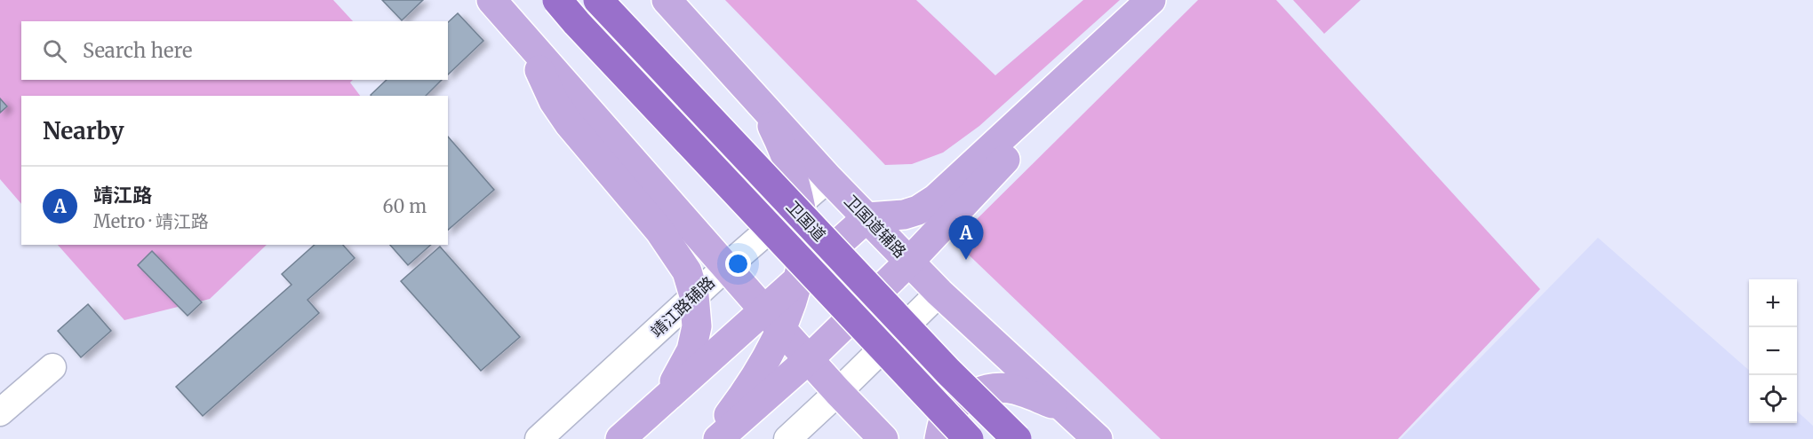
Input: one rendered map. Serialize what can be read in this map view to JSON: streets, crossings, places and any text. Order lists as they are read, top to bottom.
{
  "streets": {
    "highway": ["卫国道"],
    "main road": ["卫国道辅路"],
    "street": ["靖江路辅路"]
  },
  "crossings": [
    ["卫国道辅路", "靖江路辅路"]
  ],
  "page": {
    "search": "Search here",
    "heading": "Nearby",
    "list": [
      {
        "mark": "A",
        "name": "靖江路",
        "note": "Metro · 靖江路",
        "value": "60 m"
      }
    ],
    "pins": "A",
    "map_buttons": ["+", "−"]
  }
}
